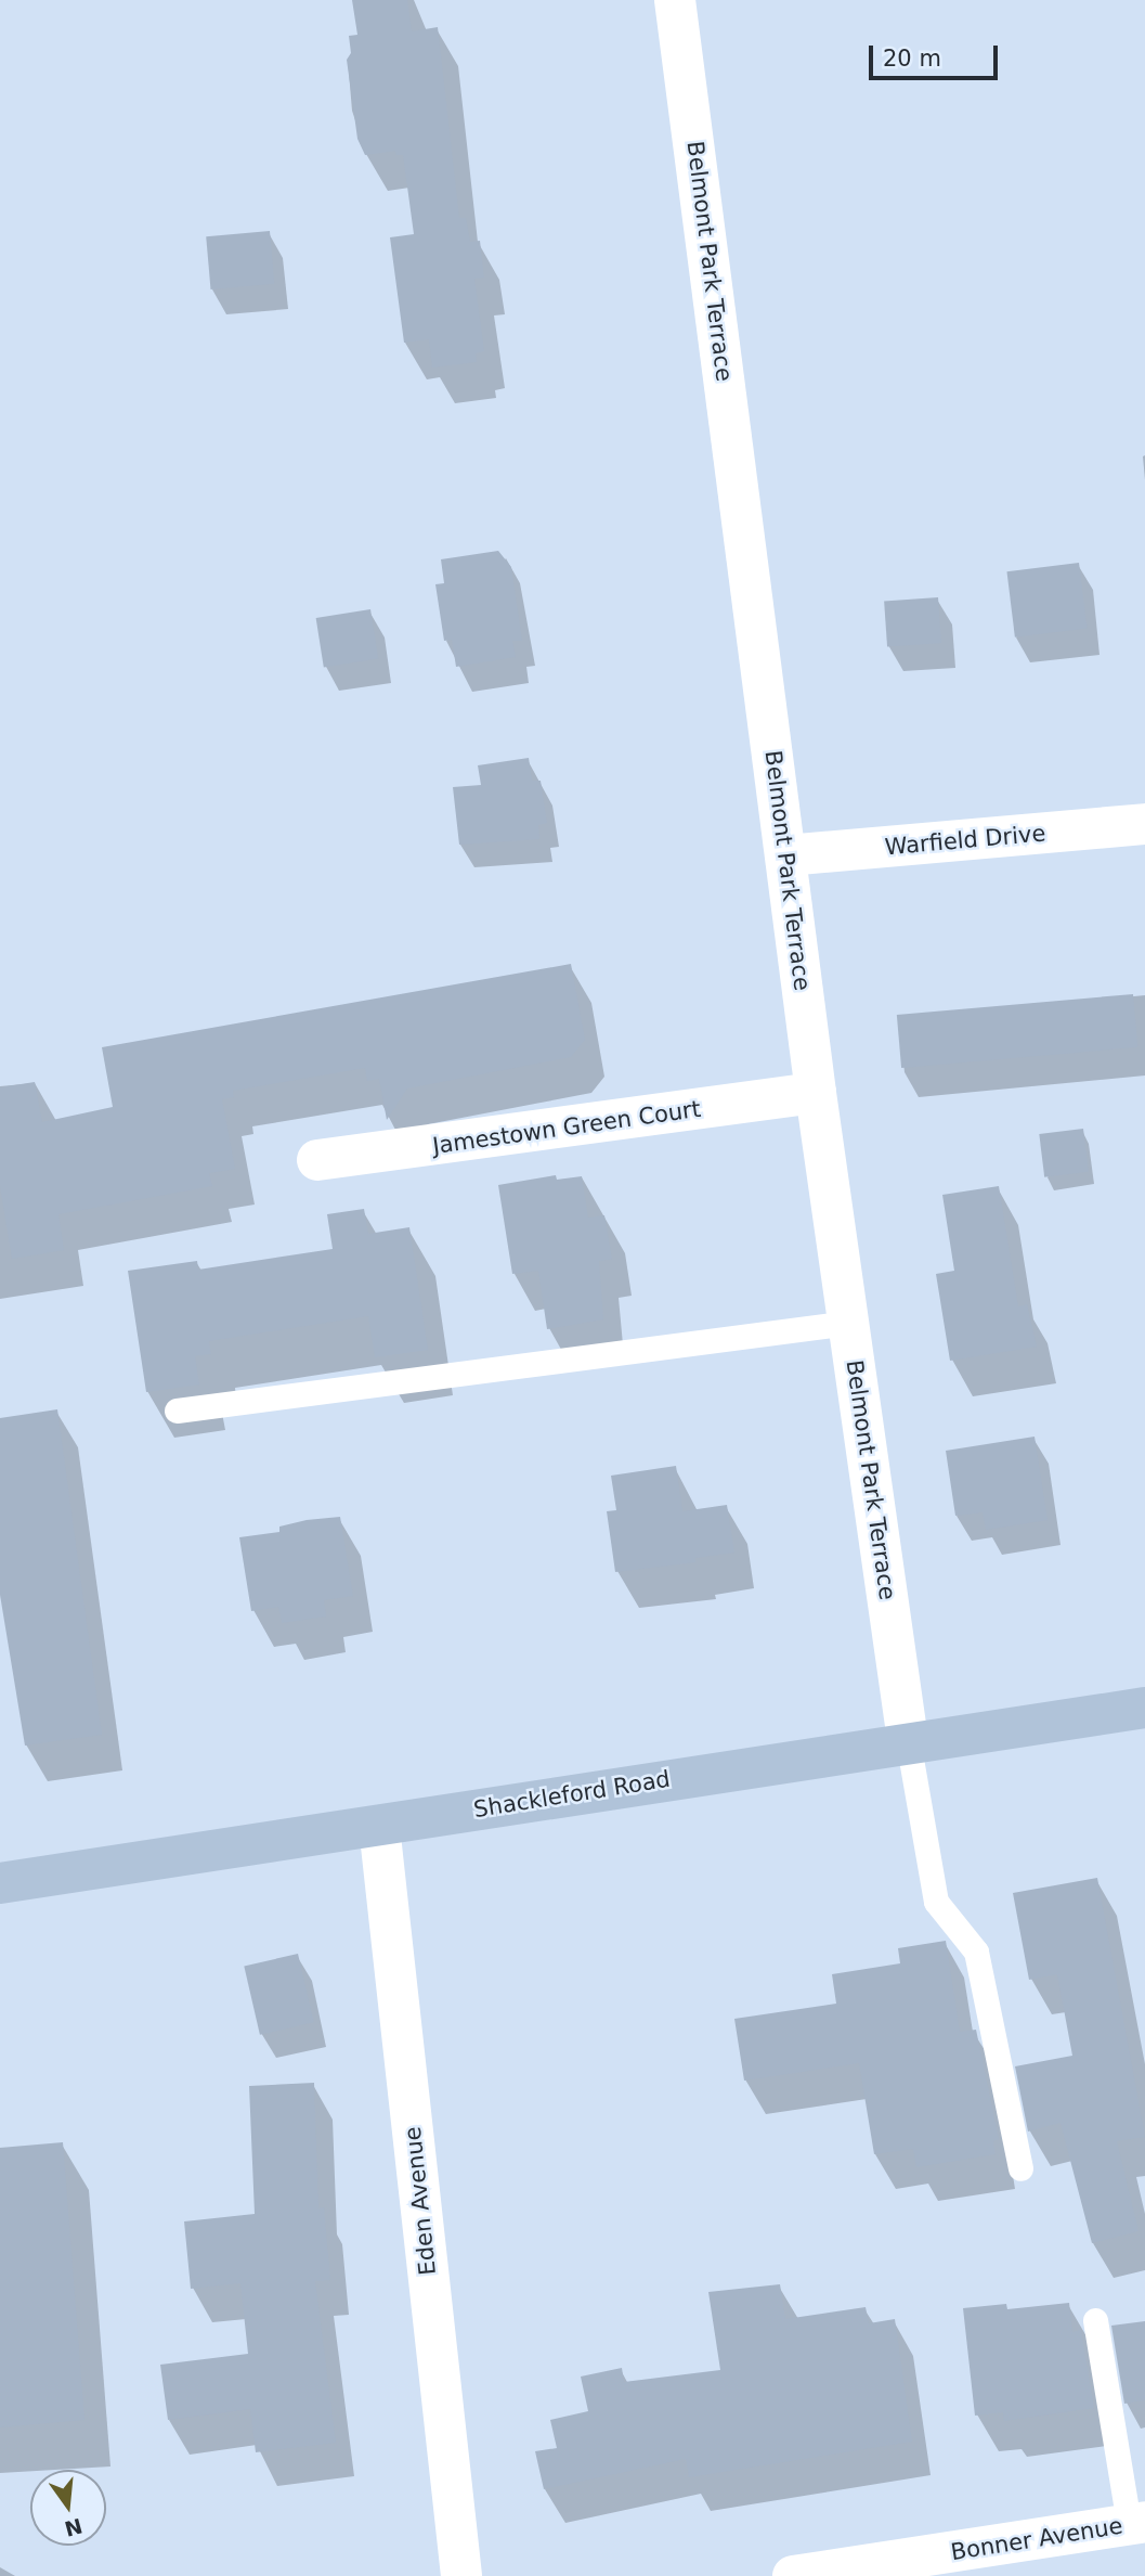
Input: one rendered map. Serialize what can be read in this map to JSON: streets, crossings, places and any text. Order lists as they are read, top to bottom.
{
  "streets": {
    "street": [
      "Belmont Park Terrace",
      "Warfield Drive",
      "Jamestown Green Court",
      "Shackleford Road",
      "Eden Avenue",
      "Bonner Avenue"
    ]
  },
  "crossings": [
    ["Belmont Park Terrace", "Warfield Drive"],
    ["Belmont Park Terrace", "Jamestown Green Court"],
    ["Belmont Park Terrace", "Shackleford Road"],
    ["Shackleford Road", "Eden Avenue"]
  ],
  "scale_bar": "20 m",
  "north": "bottom"
}
